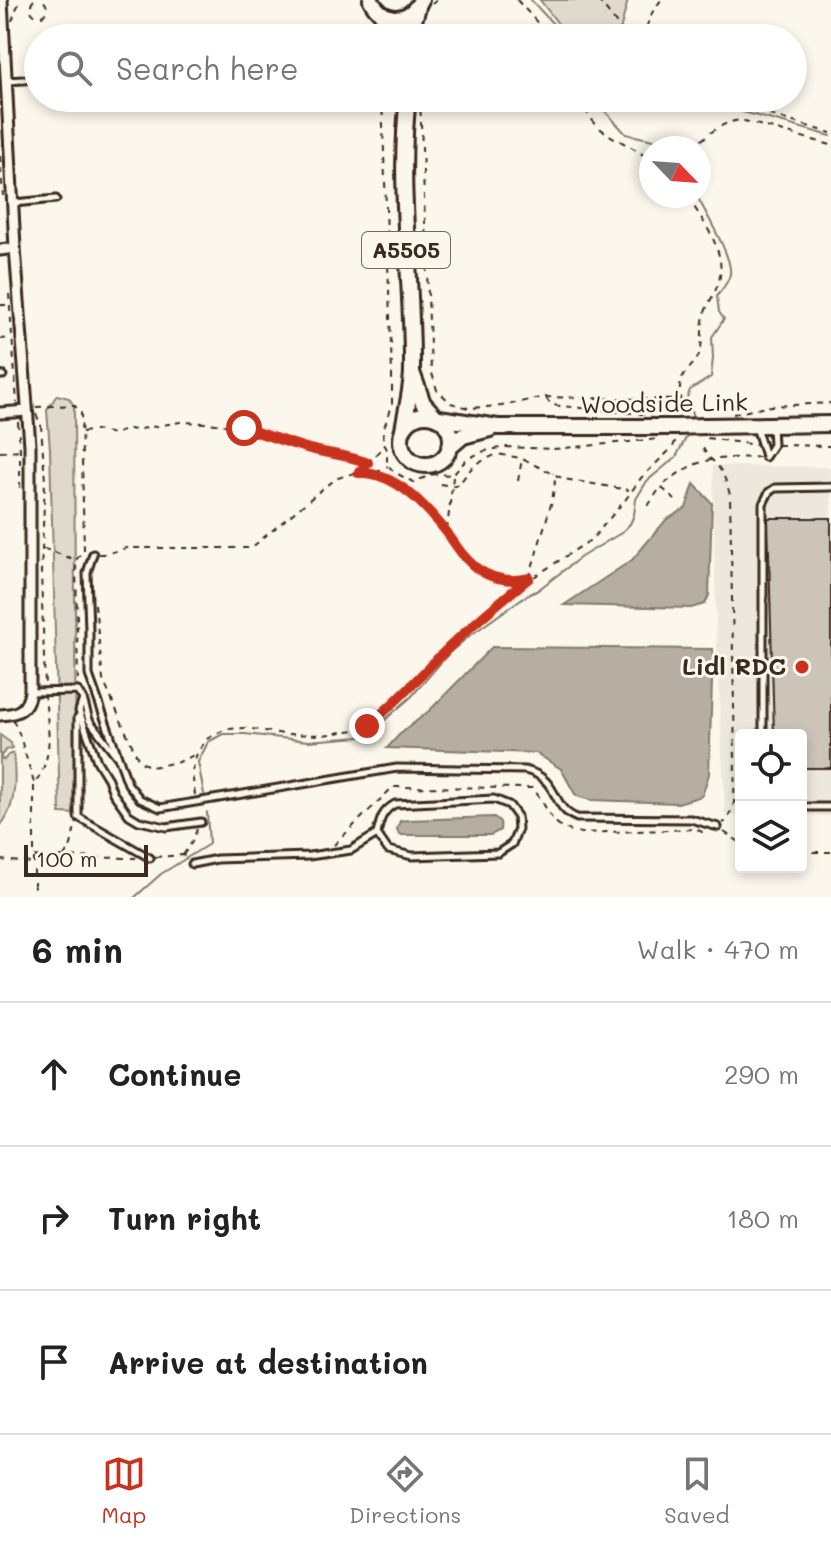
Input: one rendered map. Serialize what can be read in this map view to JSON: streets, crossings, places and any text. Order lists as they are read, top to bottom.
{
  "streets": {
    "main road": ["A5505", "Woodside Link"]
  },
  "crossings": [
    ["A5505", "Woodside Link"]
  ],
  "places": ["Lidl RDC"],
  "scale_bar": "100 m",
  "north": "bottom right",
  "page": {
    "search": "Search here",
    "scale": "100 m",
    "heading": ["6 min", "Walk · 470 m"],
    "list": [
      ["Continue", "290 m"],
      ["Turn right", "180 m"],
      "Arrive at destination"
    ],
    "nav": ["Map", "Directions", "Saved"]
  }
}
